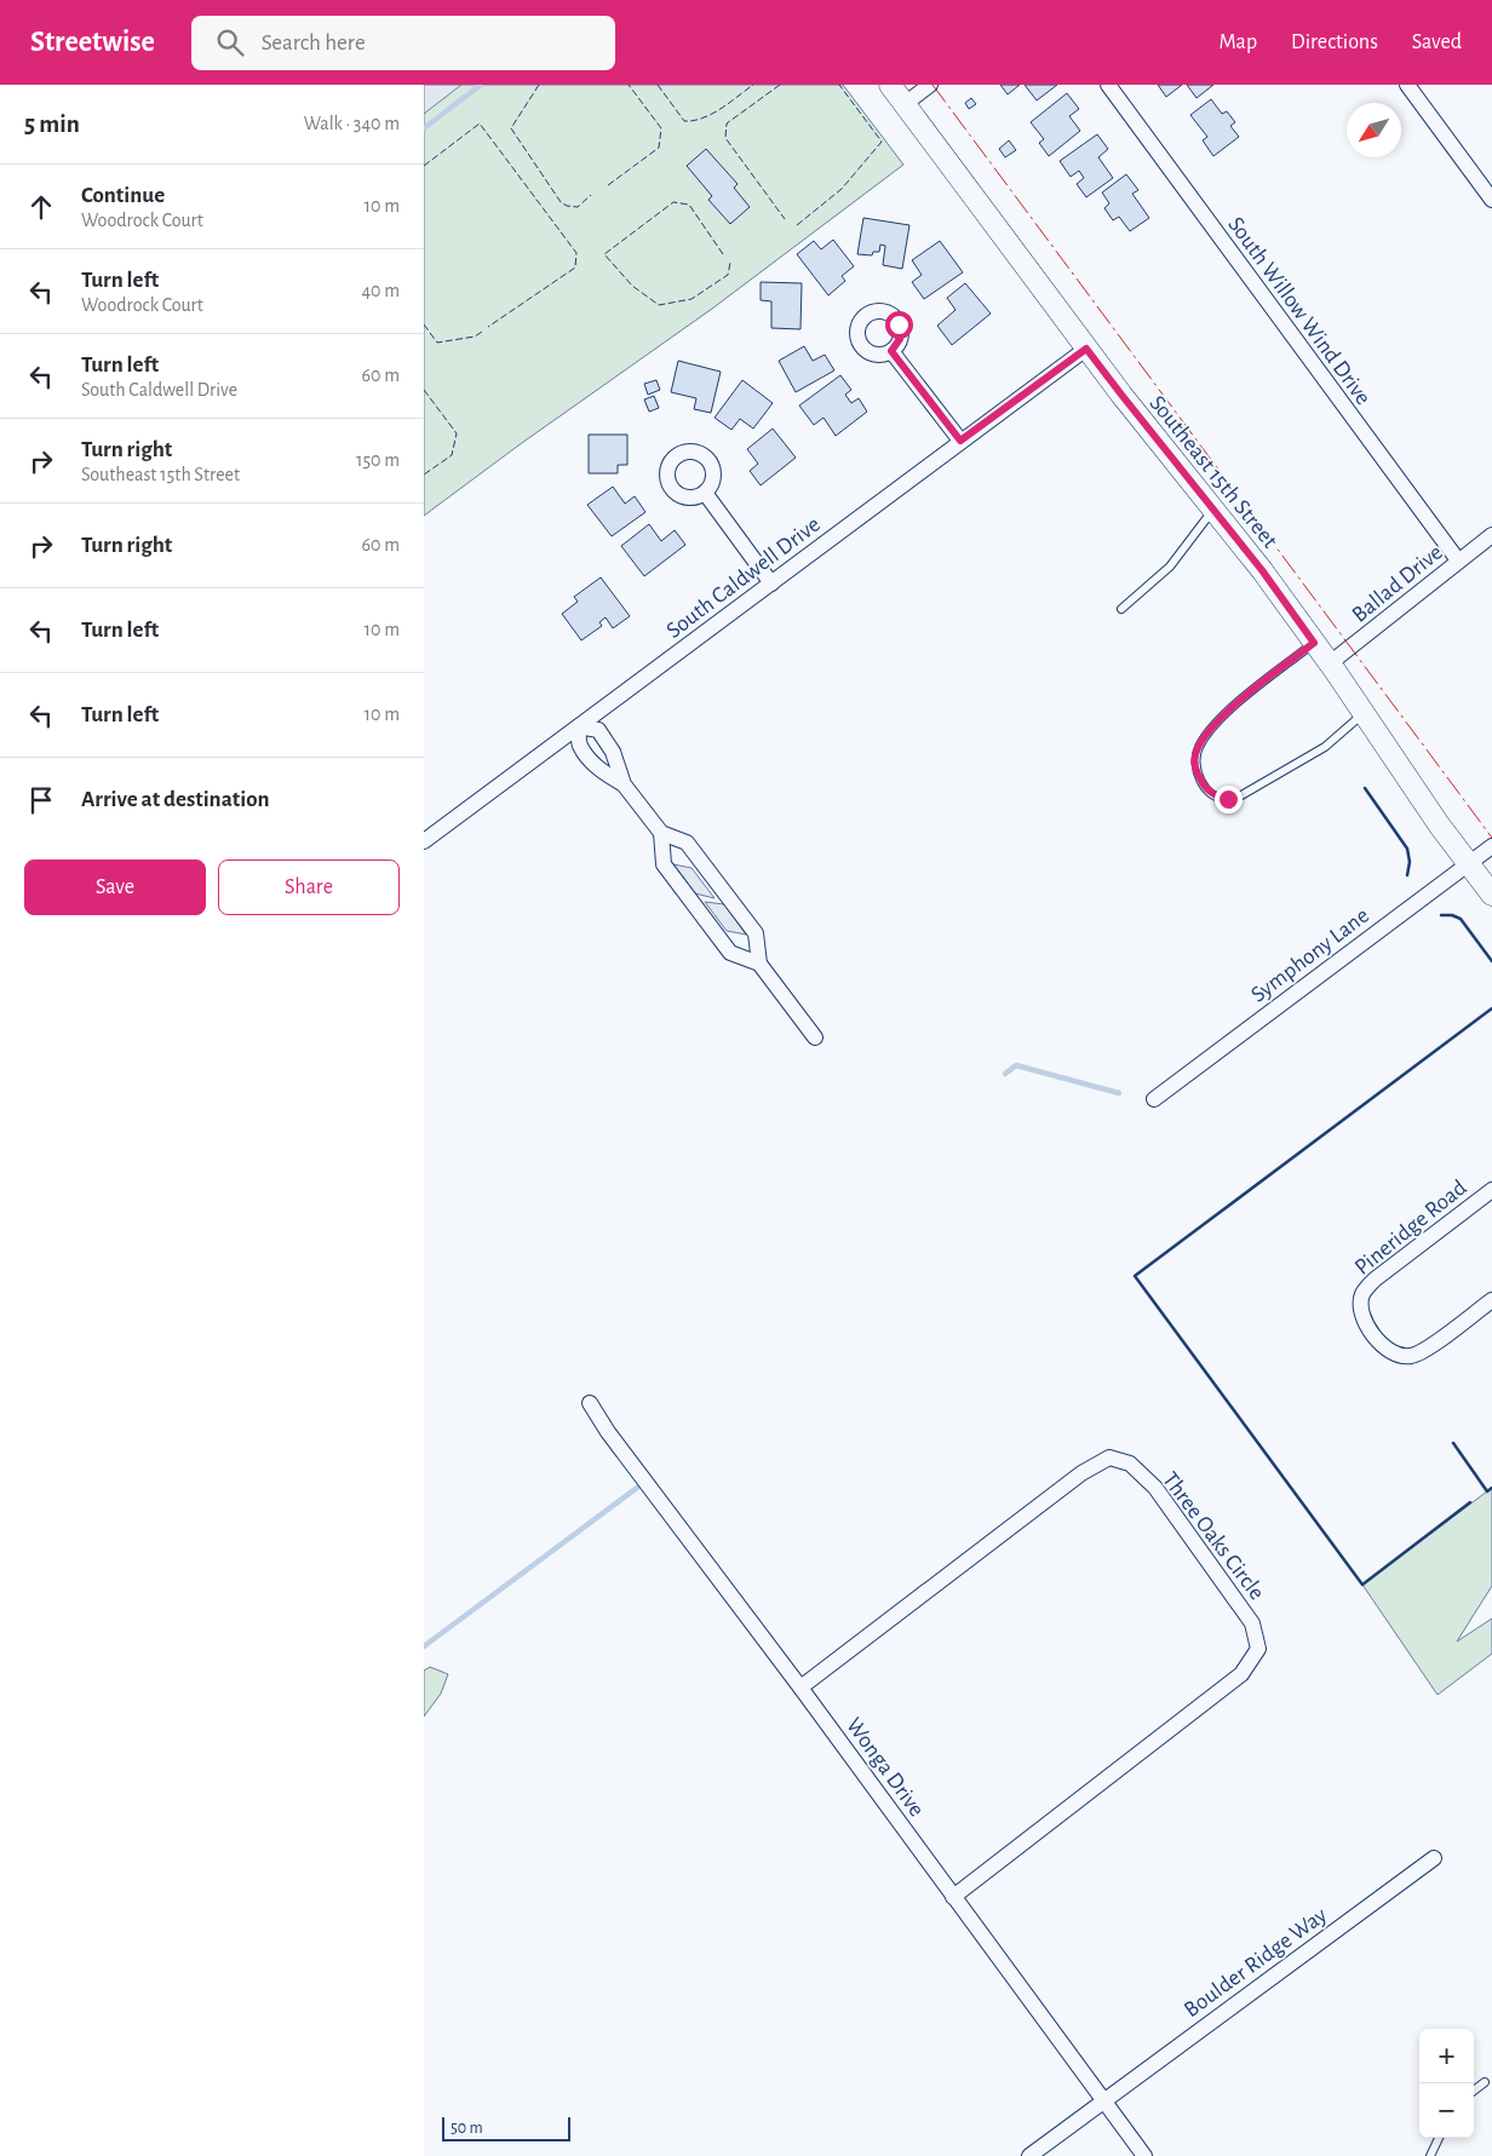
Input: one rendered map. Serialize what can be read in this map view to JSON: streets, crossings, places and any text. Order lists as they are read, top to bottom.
{
  "streets": {
    "main road": ["Southeast 15th Street"],
    "street": [
      "South Willow Wind Drive",
      "South Caldwell Drive",
      "Ballad Drive",
      "Symphony Lane",
      "Pineridge Road",
      "Three Oaks Circle",
      "Wonga Drive",
      "Boulder Ridge Way"
    ]
  },
  "crossings": [
    ["South Willow Wind Drive", "Ballad Drive"],
    ["Southeast 15th Street", "South Caldwell Drive"],
    ["Southeast 15th Street", "Ballad Drive"],
    ["Southeast 15th Street", "Symphony Lane"],
    ["Three Oaks Circle", "Wonga Drive"],
    ["Wonga Drive", "Boulder Ridge Way"]
  ],
  "scale_bar": "50 m",
  "north": "bottom left",
  "page": {
    "header": "Streetwise",
    "search": "Search here",
    "nav": ["Map", "Directions", "Saved"],
    "heading": ["5 min", "Walk · 340 m"],
    "list": [
      ["Continue", "Woodrock Court", "10 m"],
      ["Turn left", "Woodrock Court", "40 m"],
      ["Turn left", "South Caldwell Drive", "60 m"],
      ["Turn right", "Southeast 15th Street", "150 m"],
      ["Turn right", "60 m"],
      ["Turn left", "10 m"],
      ["Turn left", "10 m"],
      "Arrive at destination"
    ],
    "buttons": ["Save", "Share"],
    "map_buttons": ["+", "−"],
    "scale": "50 m"
  }
}
